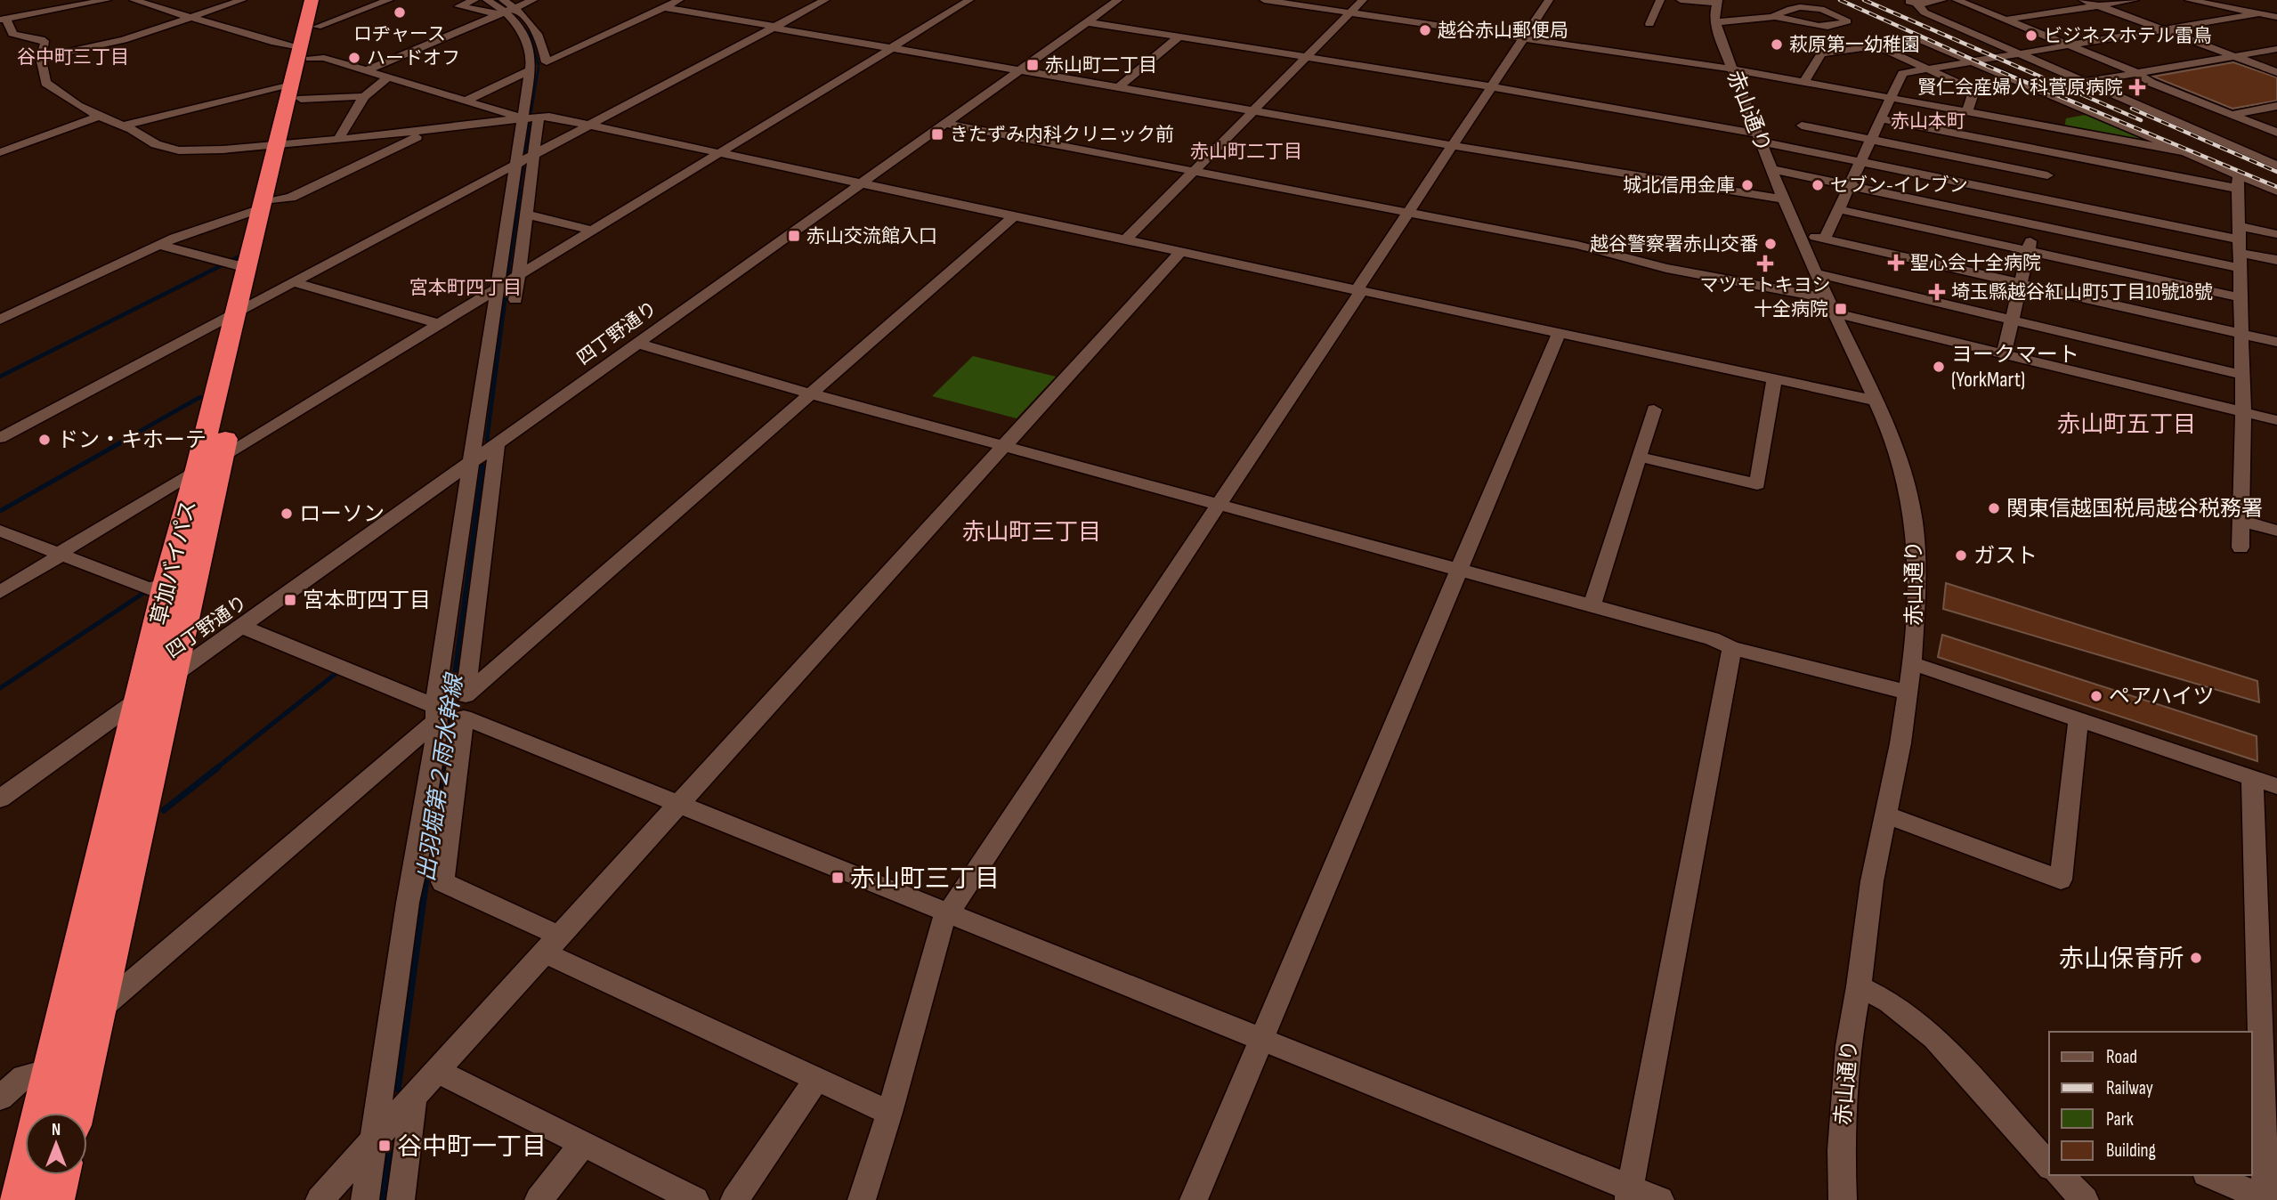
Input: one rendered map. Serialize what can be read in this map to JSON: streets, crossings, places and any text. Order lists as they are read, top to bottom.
{
  "streets": {
    "highway": ["草加バイパス"],
    "street": ["赤山通り", "四丁野通り"]
  },
  "crossings": [
    ["四丁野通り", "草加バイパス"]
  ],
  "districts": [
    "谷中町三丁目",
    "赤山本町",
    "赤山町二丁目",
    "宮本町四丁目",
    "赤山町五丁目",
    "赤山町三丁目"
  ],
  "water": ["出羽堀第２雨水幹線"],
  "places": {
    "other": [
      "ロヂャース",
      "越谷赤山郵便局",
      "ビジネスホテル雷鳥",
      "萩原第一幼稚園",
      "ハードオフ",
      "城北信用金庫",
      "セブン-イレブン",
      "越谷警察署赤山交番",
      "ヨークマート (YorkMart)",
      "ドン・キホーテ",
      "関東信越国税局越谷税務署",
      "ローソン",
      "ガスト",
      "ペアハイツ",
      "赤山保育所"
    ],
    "transit": [
      "赤山町二丁目",
      "きたずみ内科クリニック前",
      "赤山交流館入口",
      "十全病院",
      "宮本町四丁目",
      "赤山町三丁目",
      "谷中町一丁目"
    ],
    "health": [
      "賢仁会産婦人科菅原病院",
      "聖心会十全病院",
      "マツモトキヨシ",
      "埼玉縣越谷紅山町5丁目10號18號"
    ]
  },
  "legend": [
    "Road",
    "Railway",
    "Park",
    "Building"
  ],
  "north": "top"
}
